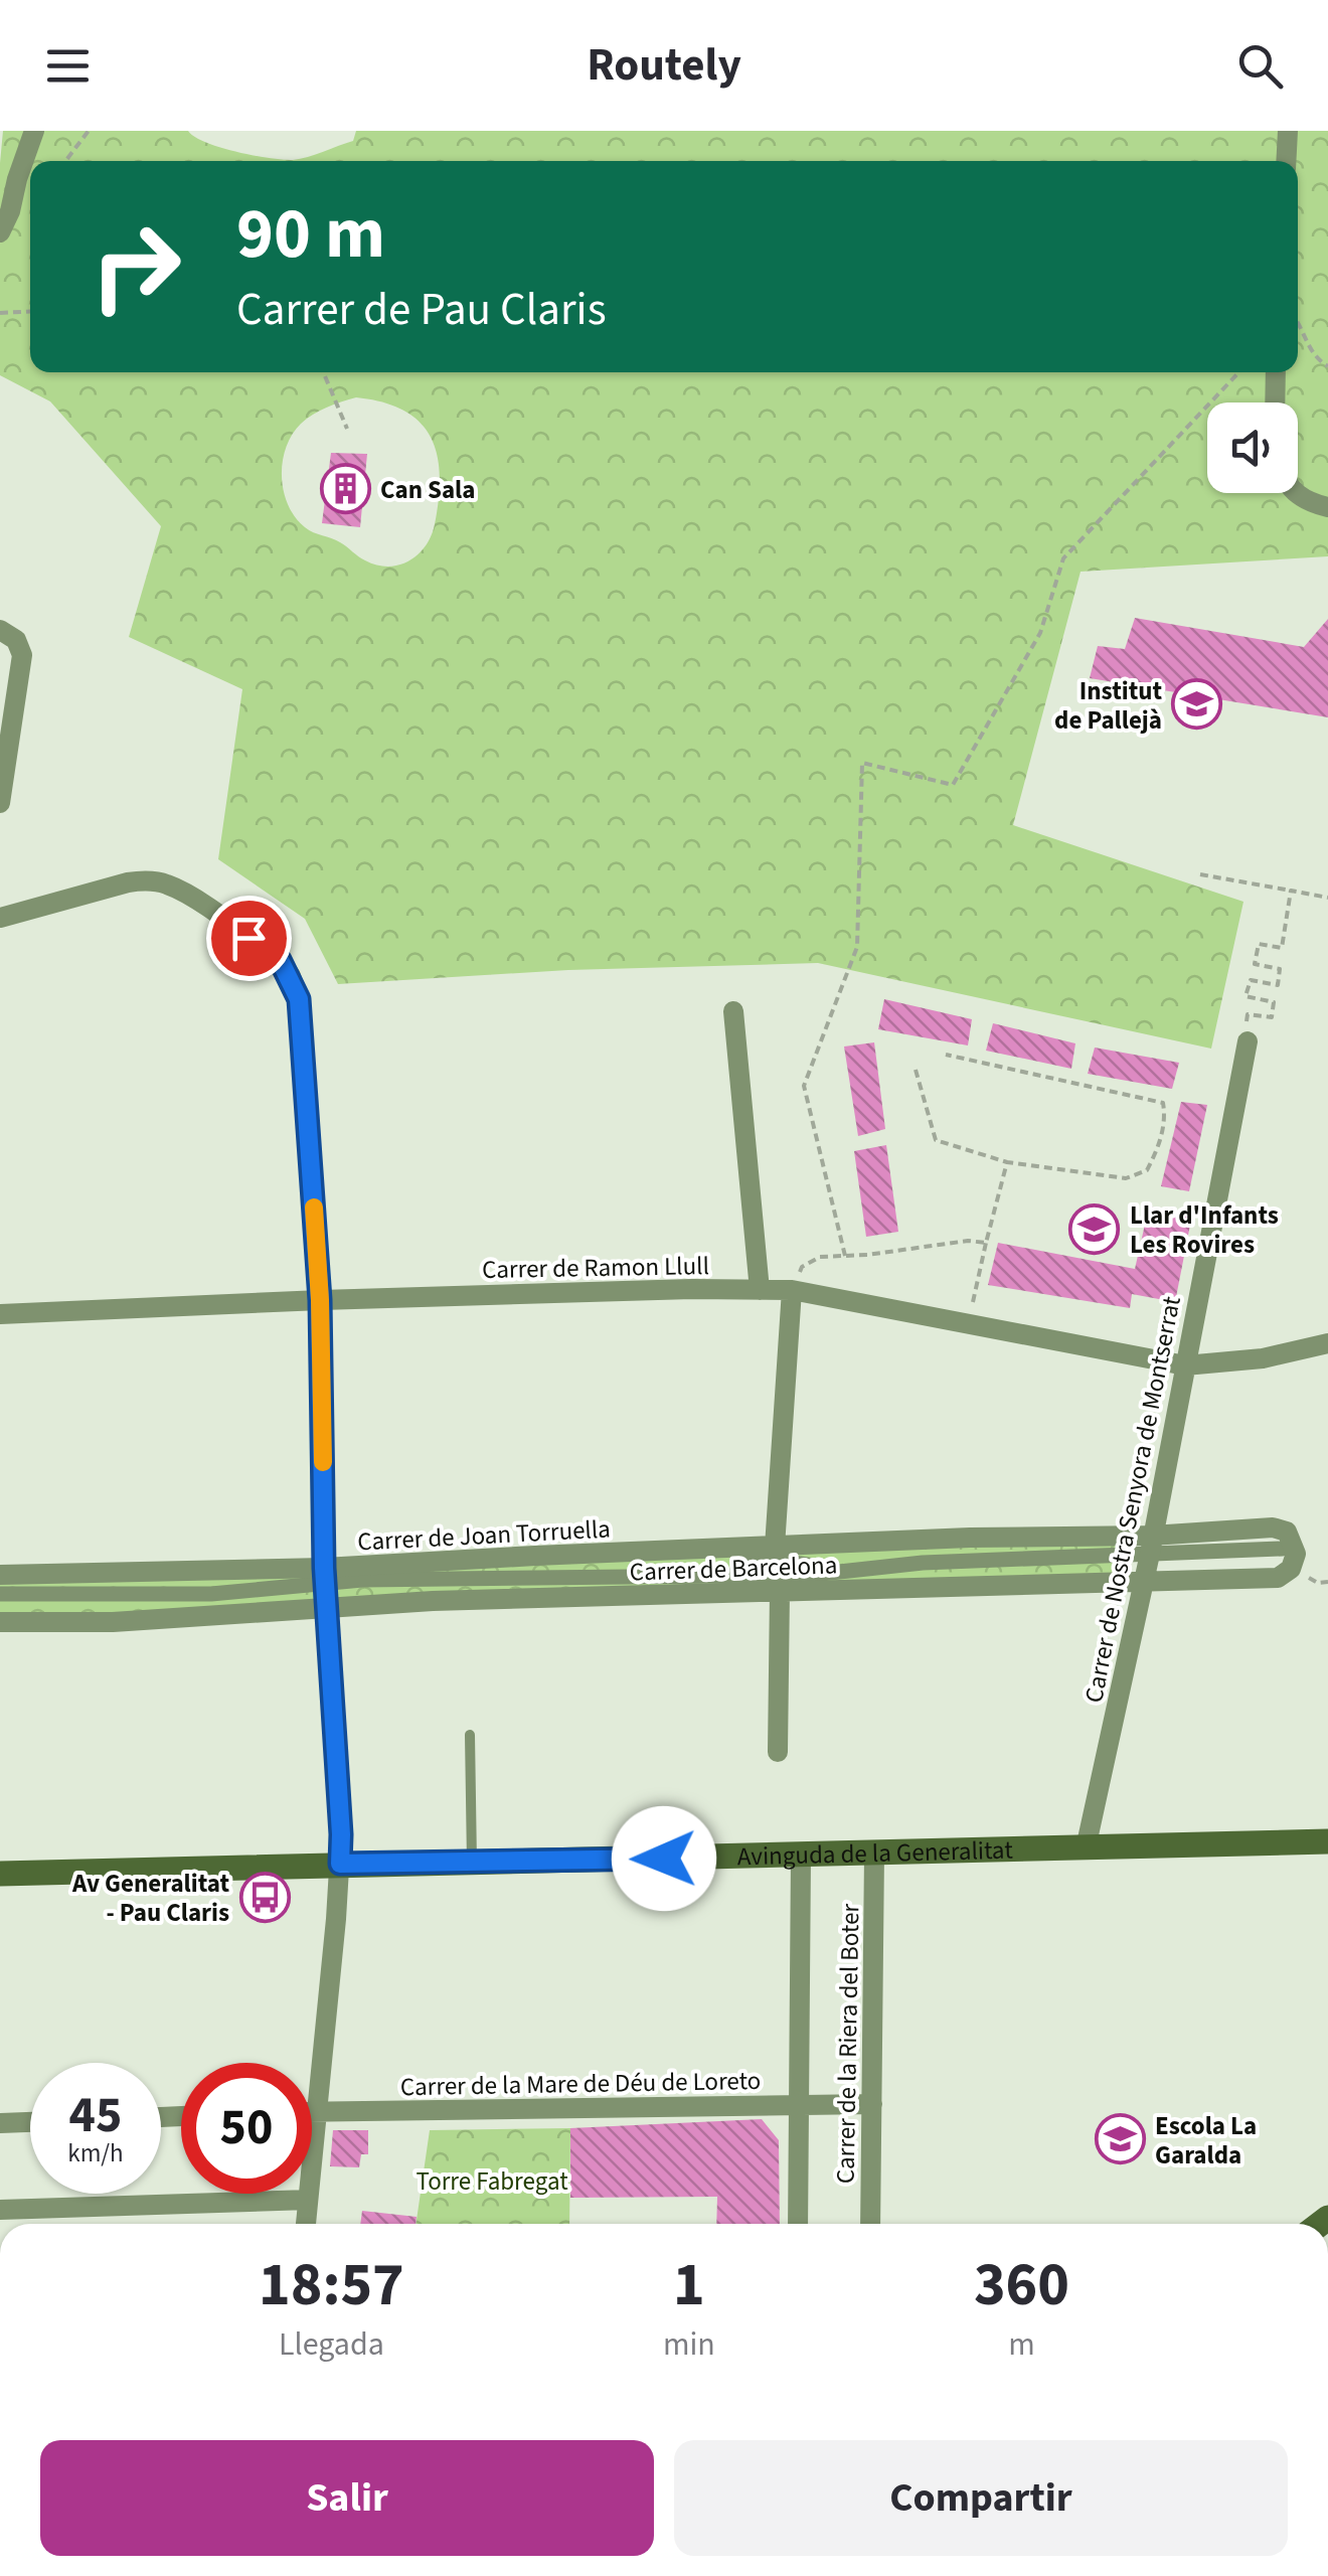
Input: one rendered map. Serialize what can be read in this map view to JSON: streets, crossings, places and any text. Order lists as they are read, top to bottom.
{
  "streets": {
    "main road": ["Avinguda de la Generalitat"],
    "street": [
      "Carrer de Ramon Llull",
      "Carrer de Nostra Senyora de Montserrat",
      "Carrer de Joan Torruella",
      "Carrer de Barcelona",
      "Carrer de la Riera del Boter",
      "Carrer de la Mare de Déu de Loreto"
    ]
  },
  "crossings": [
    ["Carrer de Ramon Llull", "Carrer de Nostra Senyora de Montserrat"],
    ["Carrer de Nostra Senyora de Montserrat", "Carrer de Joan Torruella"],
    ["Carrer de Nostra Senyora de Montserrat", "Carrer de Barcelona"],
    ["Carrer de Nostra Senyora de Montserrat", "Avinguda de la Generalitat"],
    ["Carrer de Joan Torruella", "Carrer de Barcelona"],
    ["Avinguda de la Generalitat", "Carrer de la Riera del Boter"],
    ["Carrer de la Riera del Boter", "Carrer de la Mare de Déu de Loreto"]
  ],
  "parks": ["Torre Fabregat"],
  "places": {
    "building": ["Can Sala"],
    "school or university": ["Institut de Pallejà", "Llar d'Infants Les Rovires", "Escola La Garalda"],
    "bus stop": ["Av Generalitat - Pau Claris"]
  },
  "page": {
    "header": "Routely",
    "turn": ["90 m", "Carrer de Pau Claris"],
    "speed": "45 km/h",
    "limit": "50",
    "eta": [
      "18:57",
      "Llegada",
      "1",
      "min",
      "360",
      "m"
    ],
    "buttons": ["Salir", "Compartir"]
  }
}
